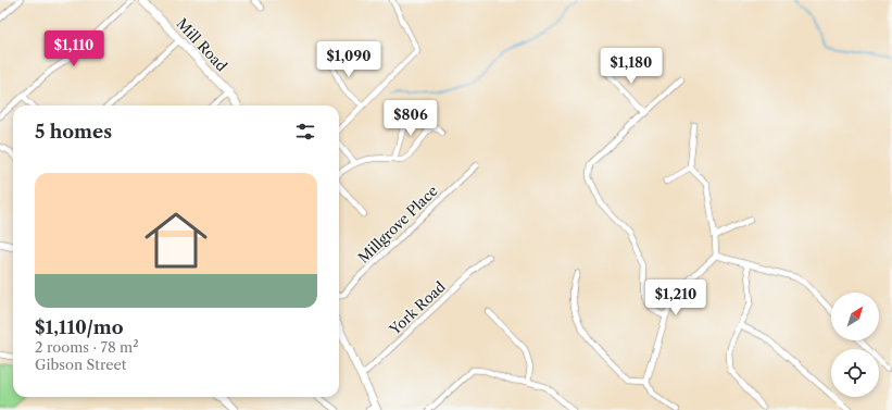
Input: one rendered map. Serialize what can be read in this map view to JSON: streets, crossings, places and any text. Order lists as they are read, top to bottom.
{
  "streets": {
    "street": ["Mill Road", "Millgrove Place", "York Road"]
  },
  "north": "top right",
  "page": {
    "price": [
      "$1,110",
      "$1,090",
      "$1,180",
      "$806",
      "$1,210"
    ],
    "heading": "5 homes",
    "list": [
      {
        "name": "$1,110/mo",
        "note": "2 rooms · 78 m² · Gibson Street"
      }
    ]
  }
}
